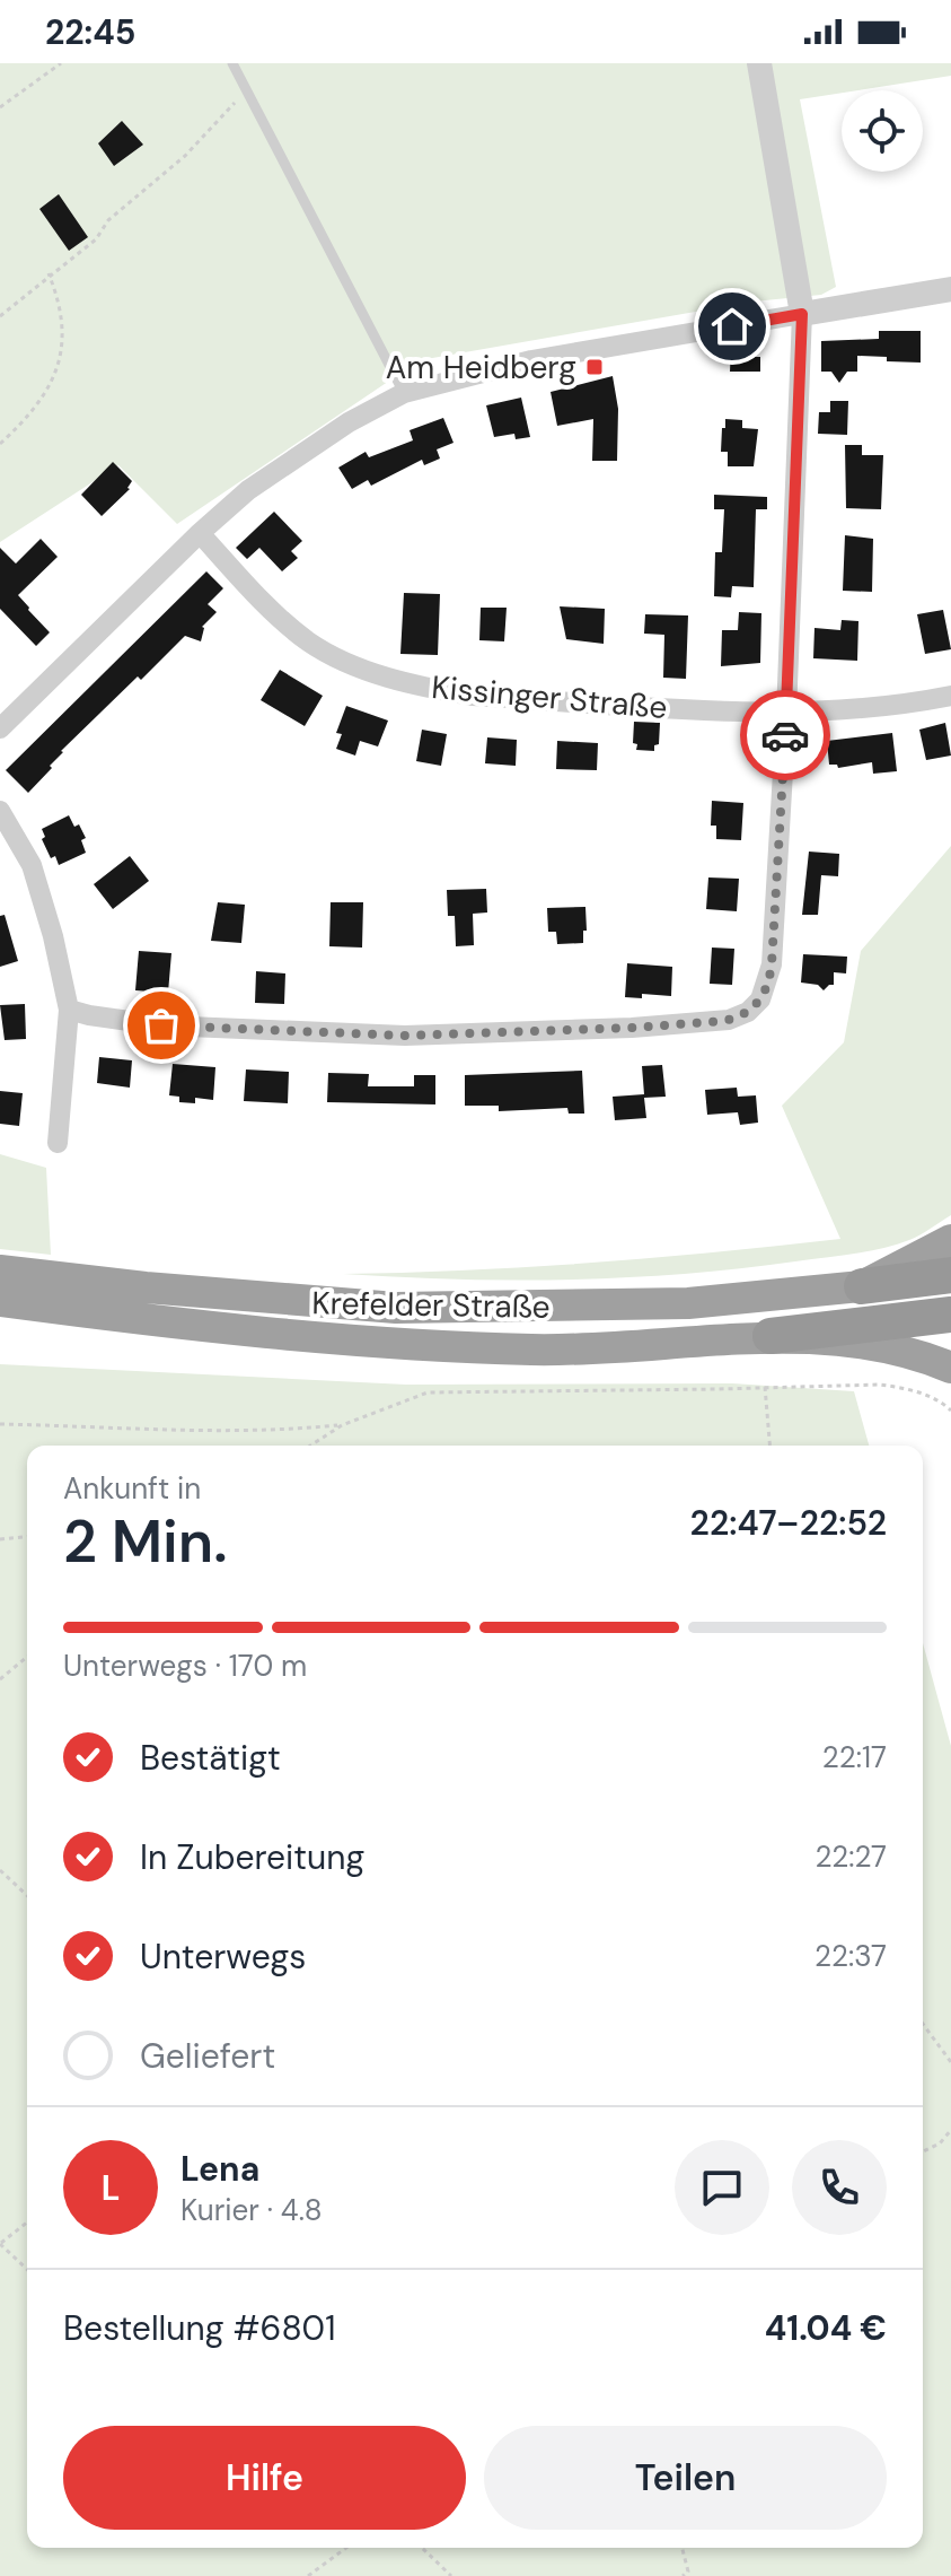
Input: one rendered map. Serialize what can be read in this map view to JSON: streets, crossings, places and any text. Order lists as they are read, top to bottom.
{
  "streets": {
    "highway": ["Krefelder Straße"],
    "street": ["Kissinger Straße"]
  },
  "places": {
    "transit": ["Am Heidberg"]
  },
  "page": {
    "status": "22:45",
    "heading": ["2 Min.", "Ankunft in", "22:47–22:52"],
    "panel": [
      "Lena",
      "Kurier · 4.8",
      "Bestellung #6801",
      "41.04 €"
    ],
    "bar": "Unterwegs · 170 m",
    "list": [
      ["Bestätigt", "22:17"],
      ["In Zubereitung", "22:27"],
      ["Unterwegs", "22:37"],
      "Geliefert"
    ],
    "round": "L",
    "buttons": ["Hilfe", "Teilen"]
  }
}
